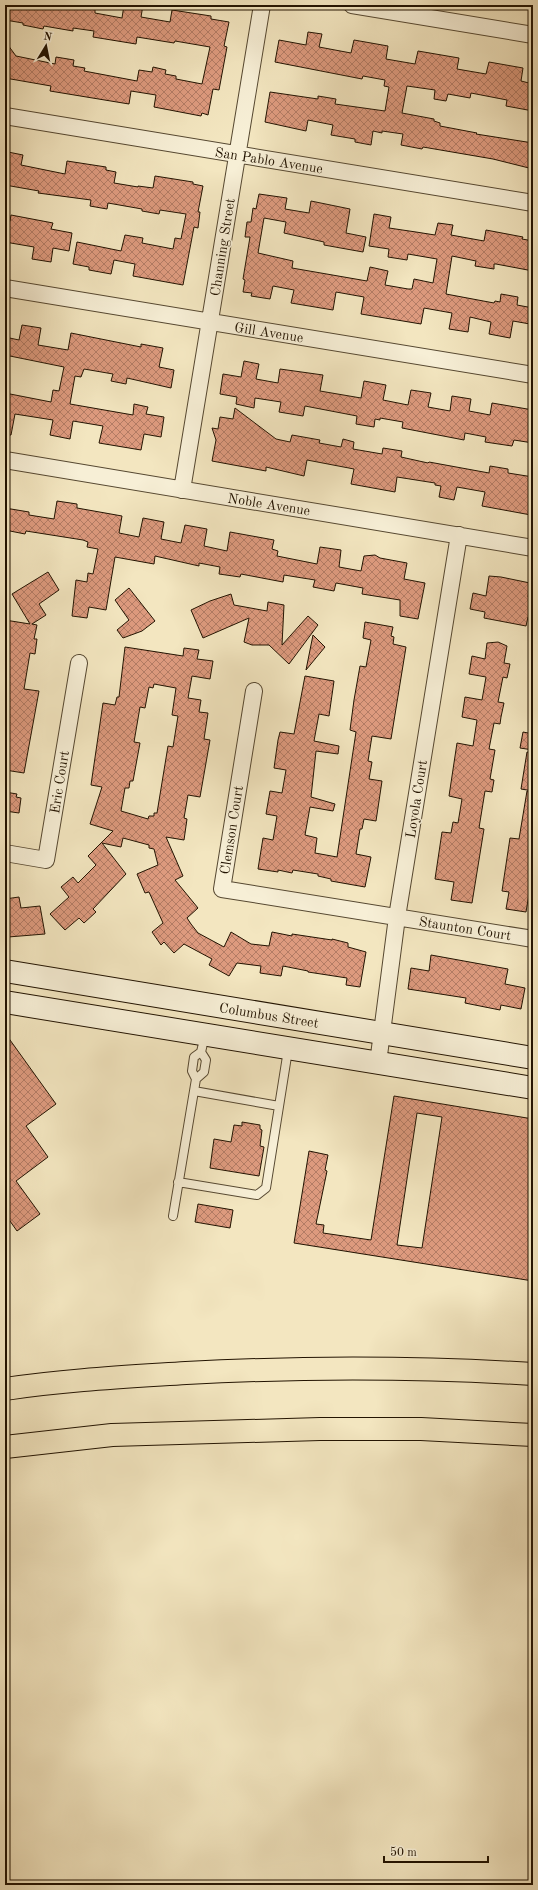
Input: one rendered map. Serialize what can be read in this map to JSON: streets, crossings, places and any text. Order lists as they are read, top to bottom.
{
  "streets": {
    "main road": ["Columbus Street"],
    "street": [
      "San Pablo Avenue",
      "Channing Street",
      "Gill Avenue",
      "Noble Avenue",
      "Eric Court",
      "Loyola Court",
      "Clemson Court",
      "Staunton Court"
    ]
  },
  "crossings": [
    ["San Pablo Avenue", "Channing Street"],
    ["Channing Street", "Gill Avenue"],
    ["Channing Street", "Noble Avenue"],
    ["Noble Avenue", "Loyola Court"],
    ["Loyola Court", "Clemson Court"],
    ["Loyola Court", "Staunton Court"],
    ["Loyola Court", "Columbus Street"],
    ["Clemson Court", "Staunton Court"]
  ],
  "scale_bar": "50 m",
  "north": "top"
}
